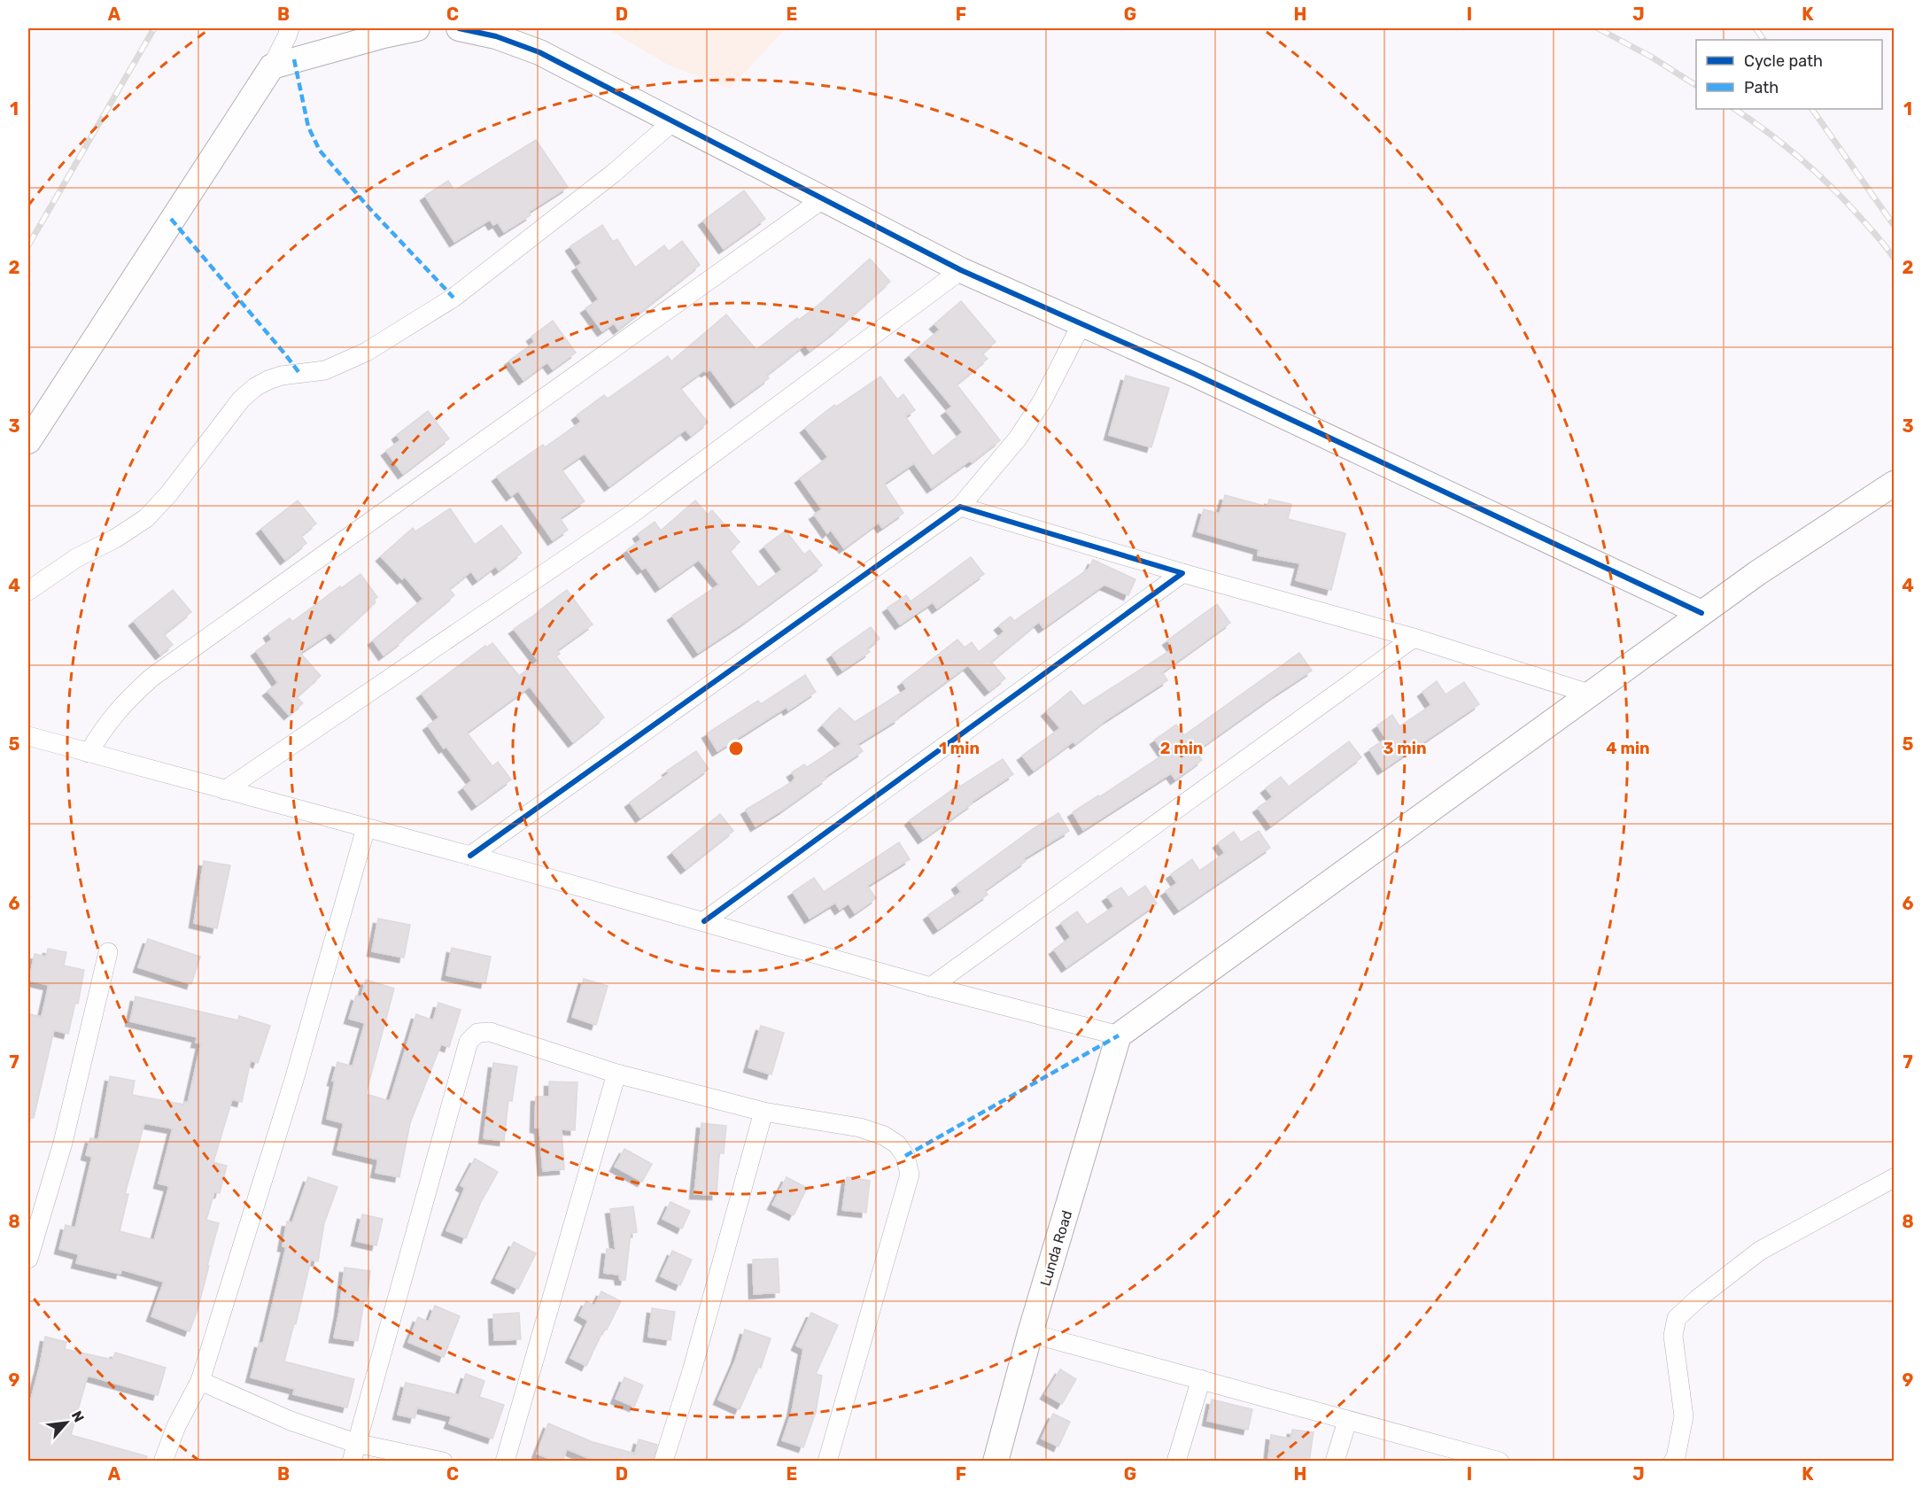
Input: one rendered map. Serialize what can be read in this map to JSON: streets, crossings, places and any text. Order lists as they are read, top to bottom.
{
  "streets": {
    "street": ["Lunda Road"]
  },
  "legend": ["Cycle path", "Path"],
  "north": "top right",
  "grid": {
    "columns": [
      "A",
      "B",
      "C",
      "D",
      "E",
      "F",
      "G",
      "H",
      "I",
      "J",
      "K"
    ],
    "rows": [
      "1",
      "2",
      "3",
      "4",
      "5",
      "6",
      "7",
      "8",
      "9"
    ]
  },
  "rings": [
    "1 min",
    "2 min",
    "3 min",
    "4 min"
  ]
}
